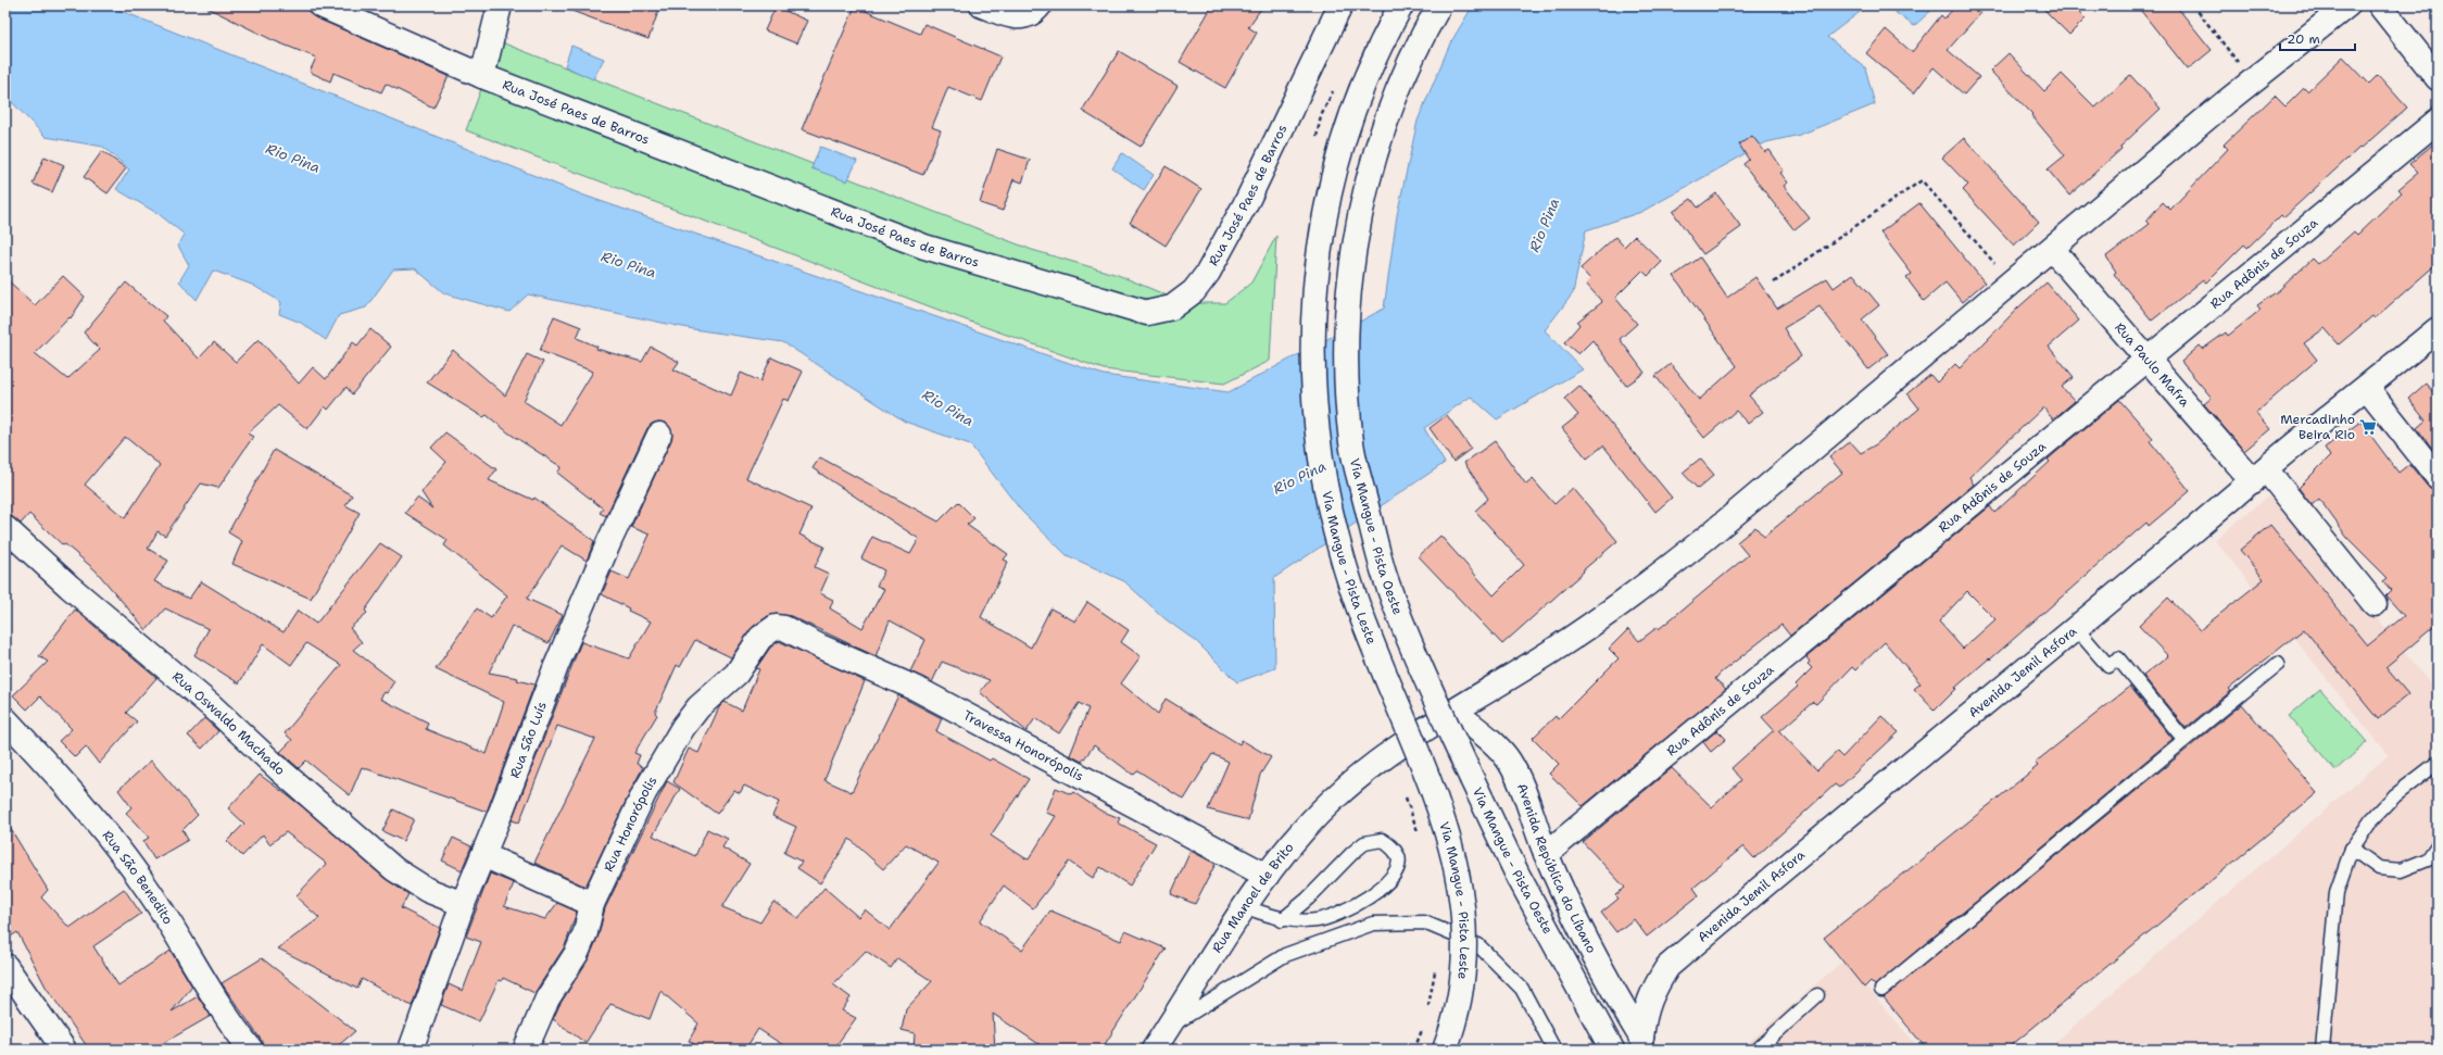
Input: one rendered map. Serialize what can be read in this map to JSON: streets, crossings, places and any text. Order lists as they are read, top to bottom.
{
  "streets": {
    "street": [
      "Rua José Paes de Barros",
      "Rua Adônis de Souza",
      "Rua Paulo Mafra",
      "Via Mangue - Pista Oeste",
      "Via Mangue - Pista Leste",
      "Avenida Jemil Asfora",
      "Rua Oswaldo Machado",
      "Rua São Luís",
      "Travessa Honorópolis",
      "Rua Honorópolis",
      "Avenida República do Líbano",
      "Rua São Benedito",
      "Rua Manoel de Brito"
    ]
  },
  "crossings": [
    ["Rua Adônis de Souza", "Rua Paulo Mafra"],
    ["Rua Adônis de Souza", "Avenida República do Líbano"],
    ["Rua Paulo Mafra", "Avenida Jemil Asfora"],
    ["Rua Paulo Mafra", "Rua Manoel de Brito"],
    ["Avenida Jemil Asfora", "Avenida República do Líbano"],
    ["Rua Oswaldo Machado", "Rua São Luís"],
    ["Travessa Honorópolis", "Rua Honorópolis"],
    ["Travessa Honorópolis", "Rua Manoel de Brito"],
    ["Avenida República do Líbano", "Rua Manoel de Brito"]
  ],
  "water": ["Rio Pina"],
  "places": {
    "supermarket": ["Mercadinho Beira Rio"]
  },
  "scale_bar": "20 m"
}
